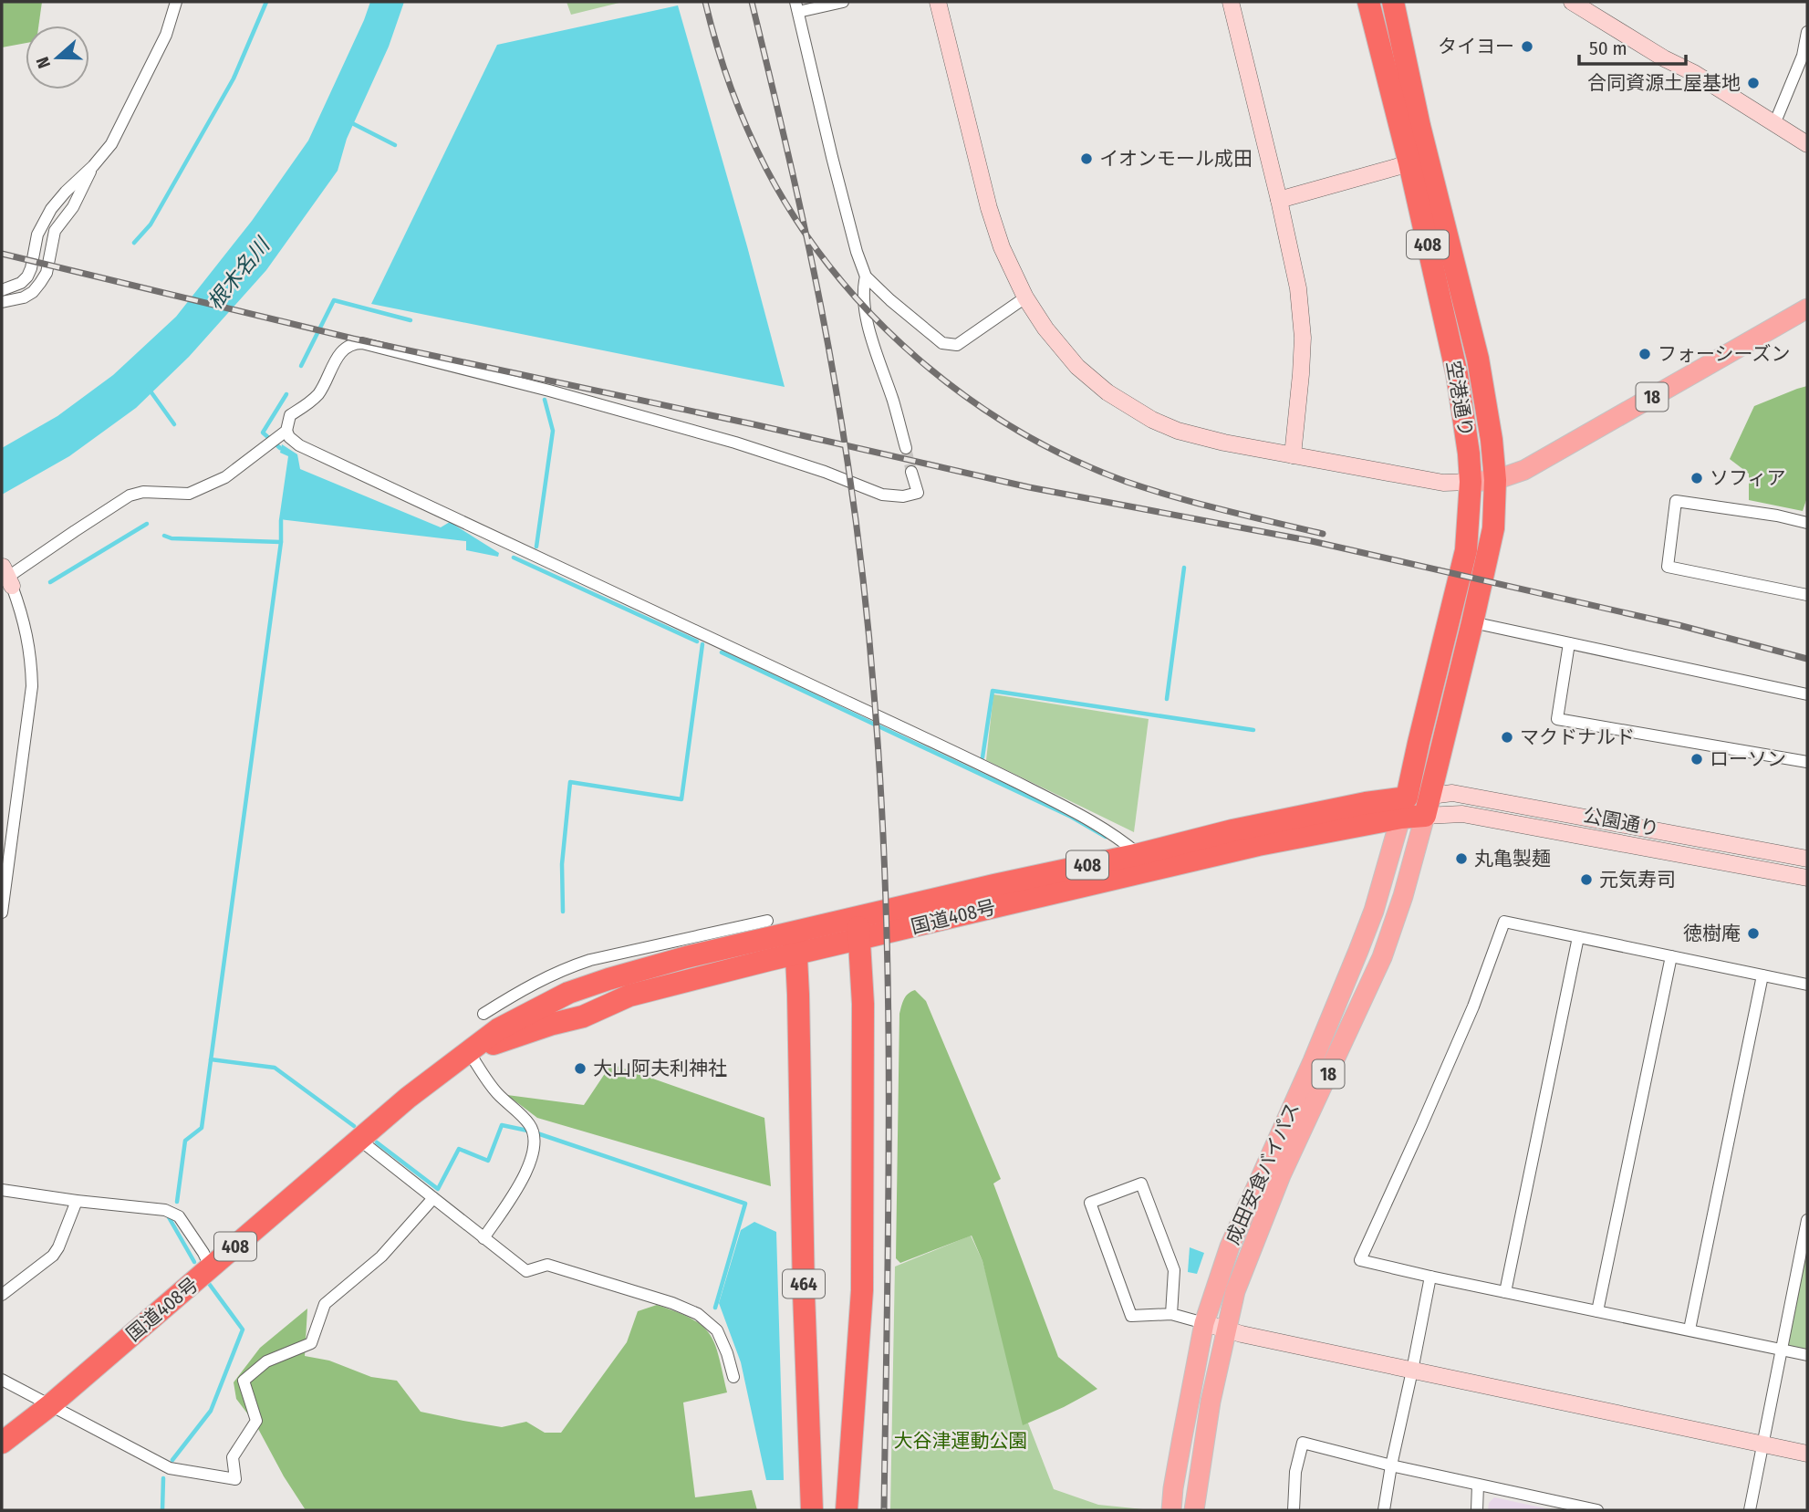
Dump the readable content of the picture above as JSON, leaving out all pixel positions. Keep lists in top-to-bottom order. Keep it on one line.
{"streets":{"highway":["408","空港通り","国道408号","464"],"main road":["18","成田安食バイパス"],"street":["公園通り"]},"crossings":[["18","空港通り"],["空港通り","公園通り"],["空港通り","国道408号"],["空港通り","成田安食バイパス"],["公園通り","国道408号"],["公園通り","成田安食バイパス"],["国道408号","成田安食バイパス"],["国道408号","464"]],"water":["根木名川"],"parks":["大谷津運動公園"],"places":["タイヨー","合同資源土屋基地","イオンモール成田","フォーシーズン","ソフィア","マクドナルド","ローソン","丸亀製麺","元気寿司","徳樹庵","大山阿夫利神社"],"scale_bar":"50 m","north":"left"}
